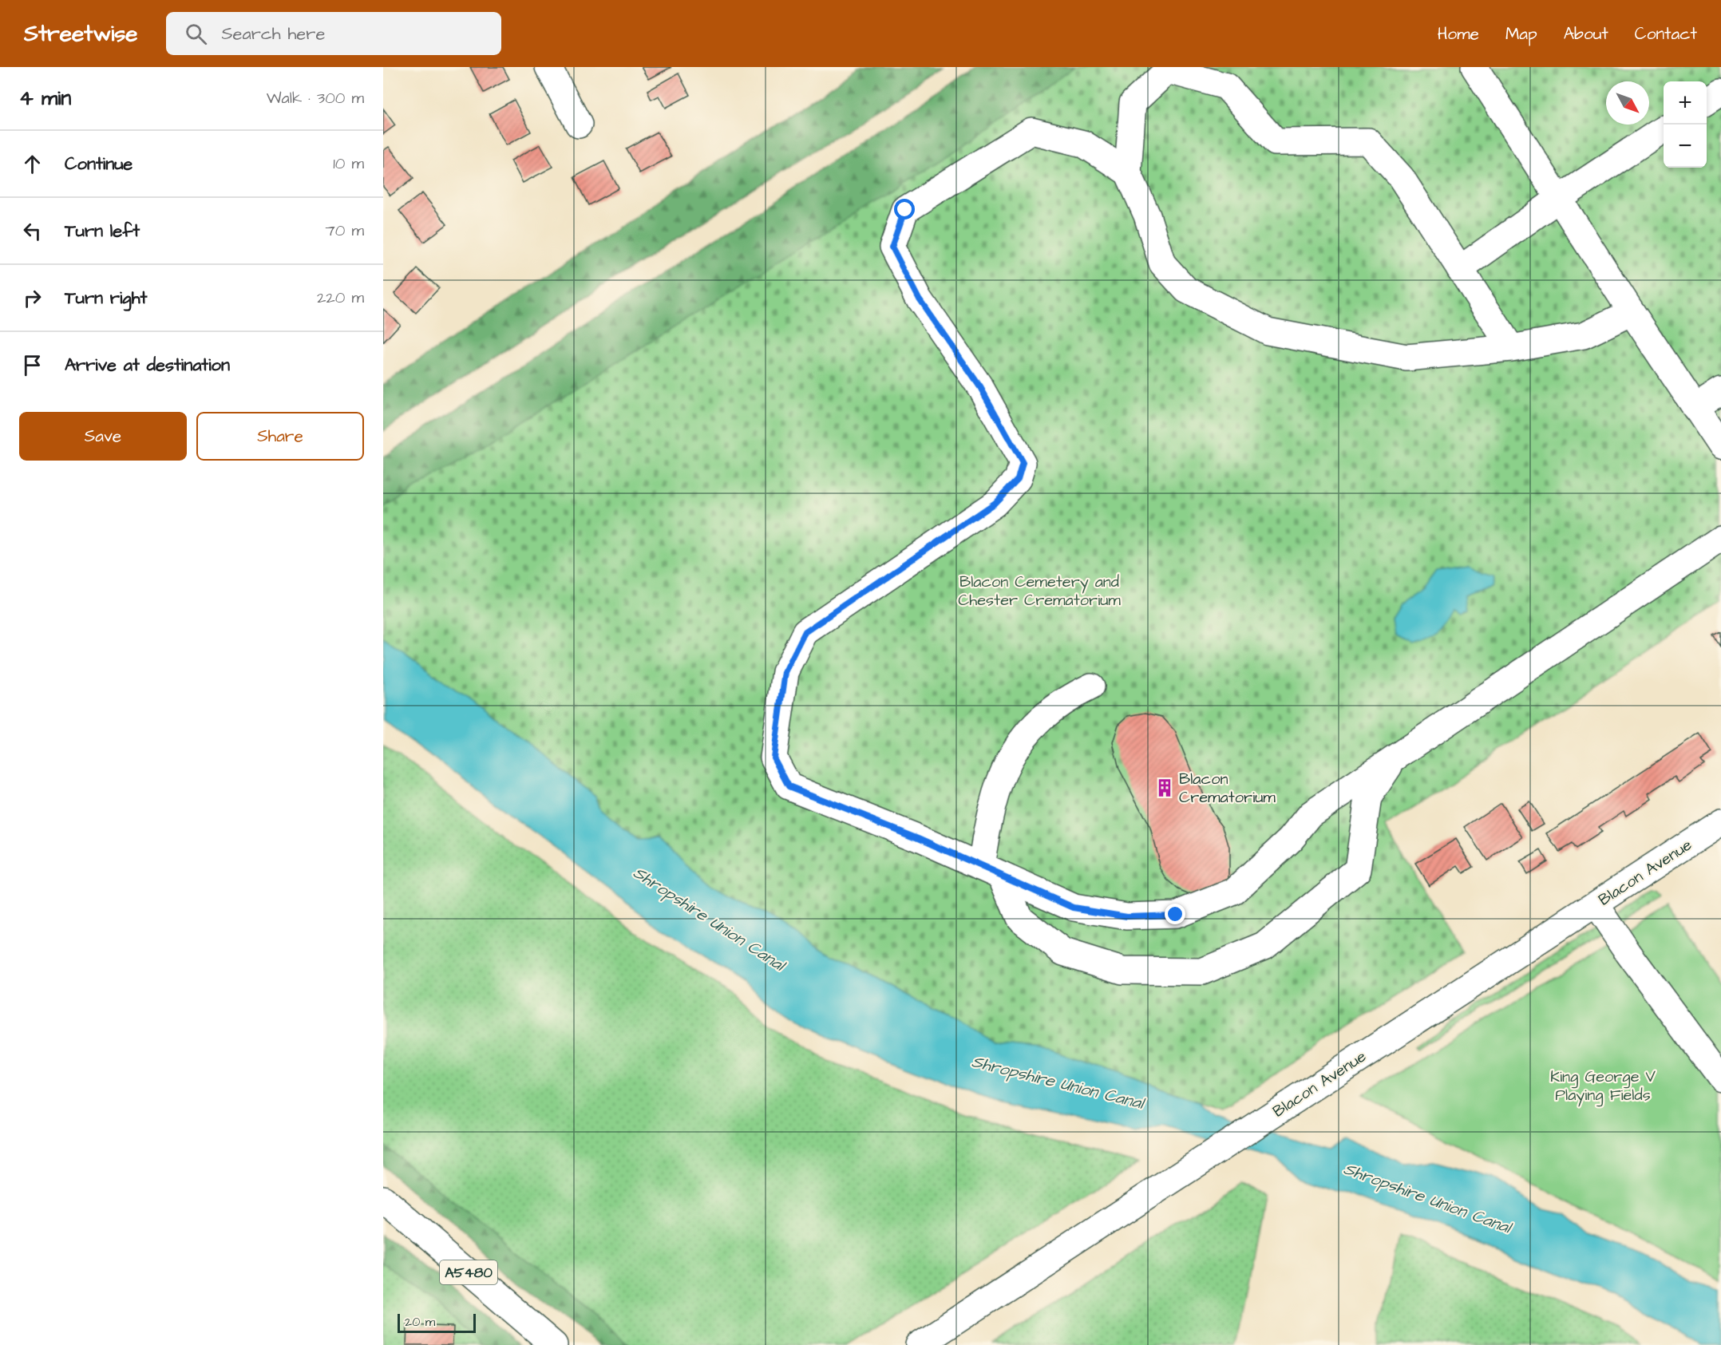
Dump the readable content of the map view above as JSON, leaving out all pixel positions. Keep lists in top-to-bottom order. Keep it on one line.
{"streets":{"street":["Blacon Avenue","A5480"]},"water":["Shropshire Union Canal"],"parks":["Blacon Cemetery and Chester Crematorium","King George V Playing Fields"],"places":{"building":["Blacon Crematorium"]},"scale_bar":"20 m","north":"bottom right","page":{"header":"Streetwise","search":"Search here","nav":["Home","Map","About","Contact"],"heading":["4 min","Walk · 300 m"],"map_buttons":["+","−"],"list":[["Continue","10 m"],["Turn left","70 m"],["Turn right","220 m"],"Arrive at destination"],"buttons":["Save","Share"],"scale":"20 m"}}
